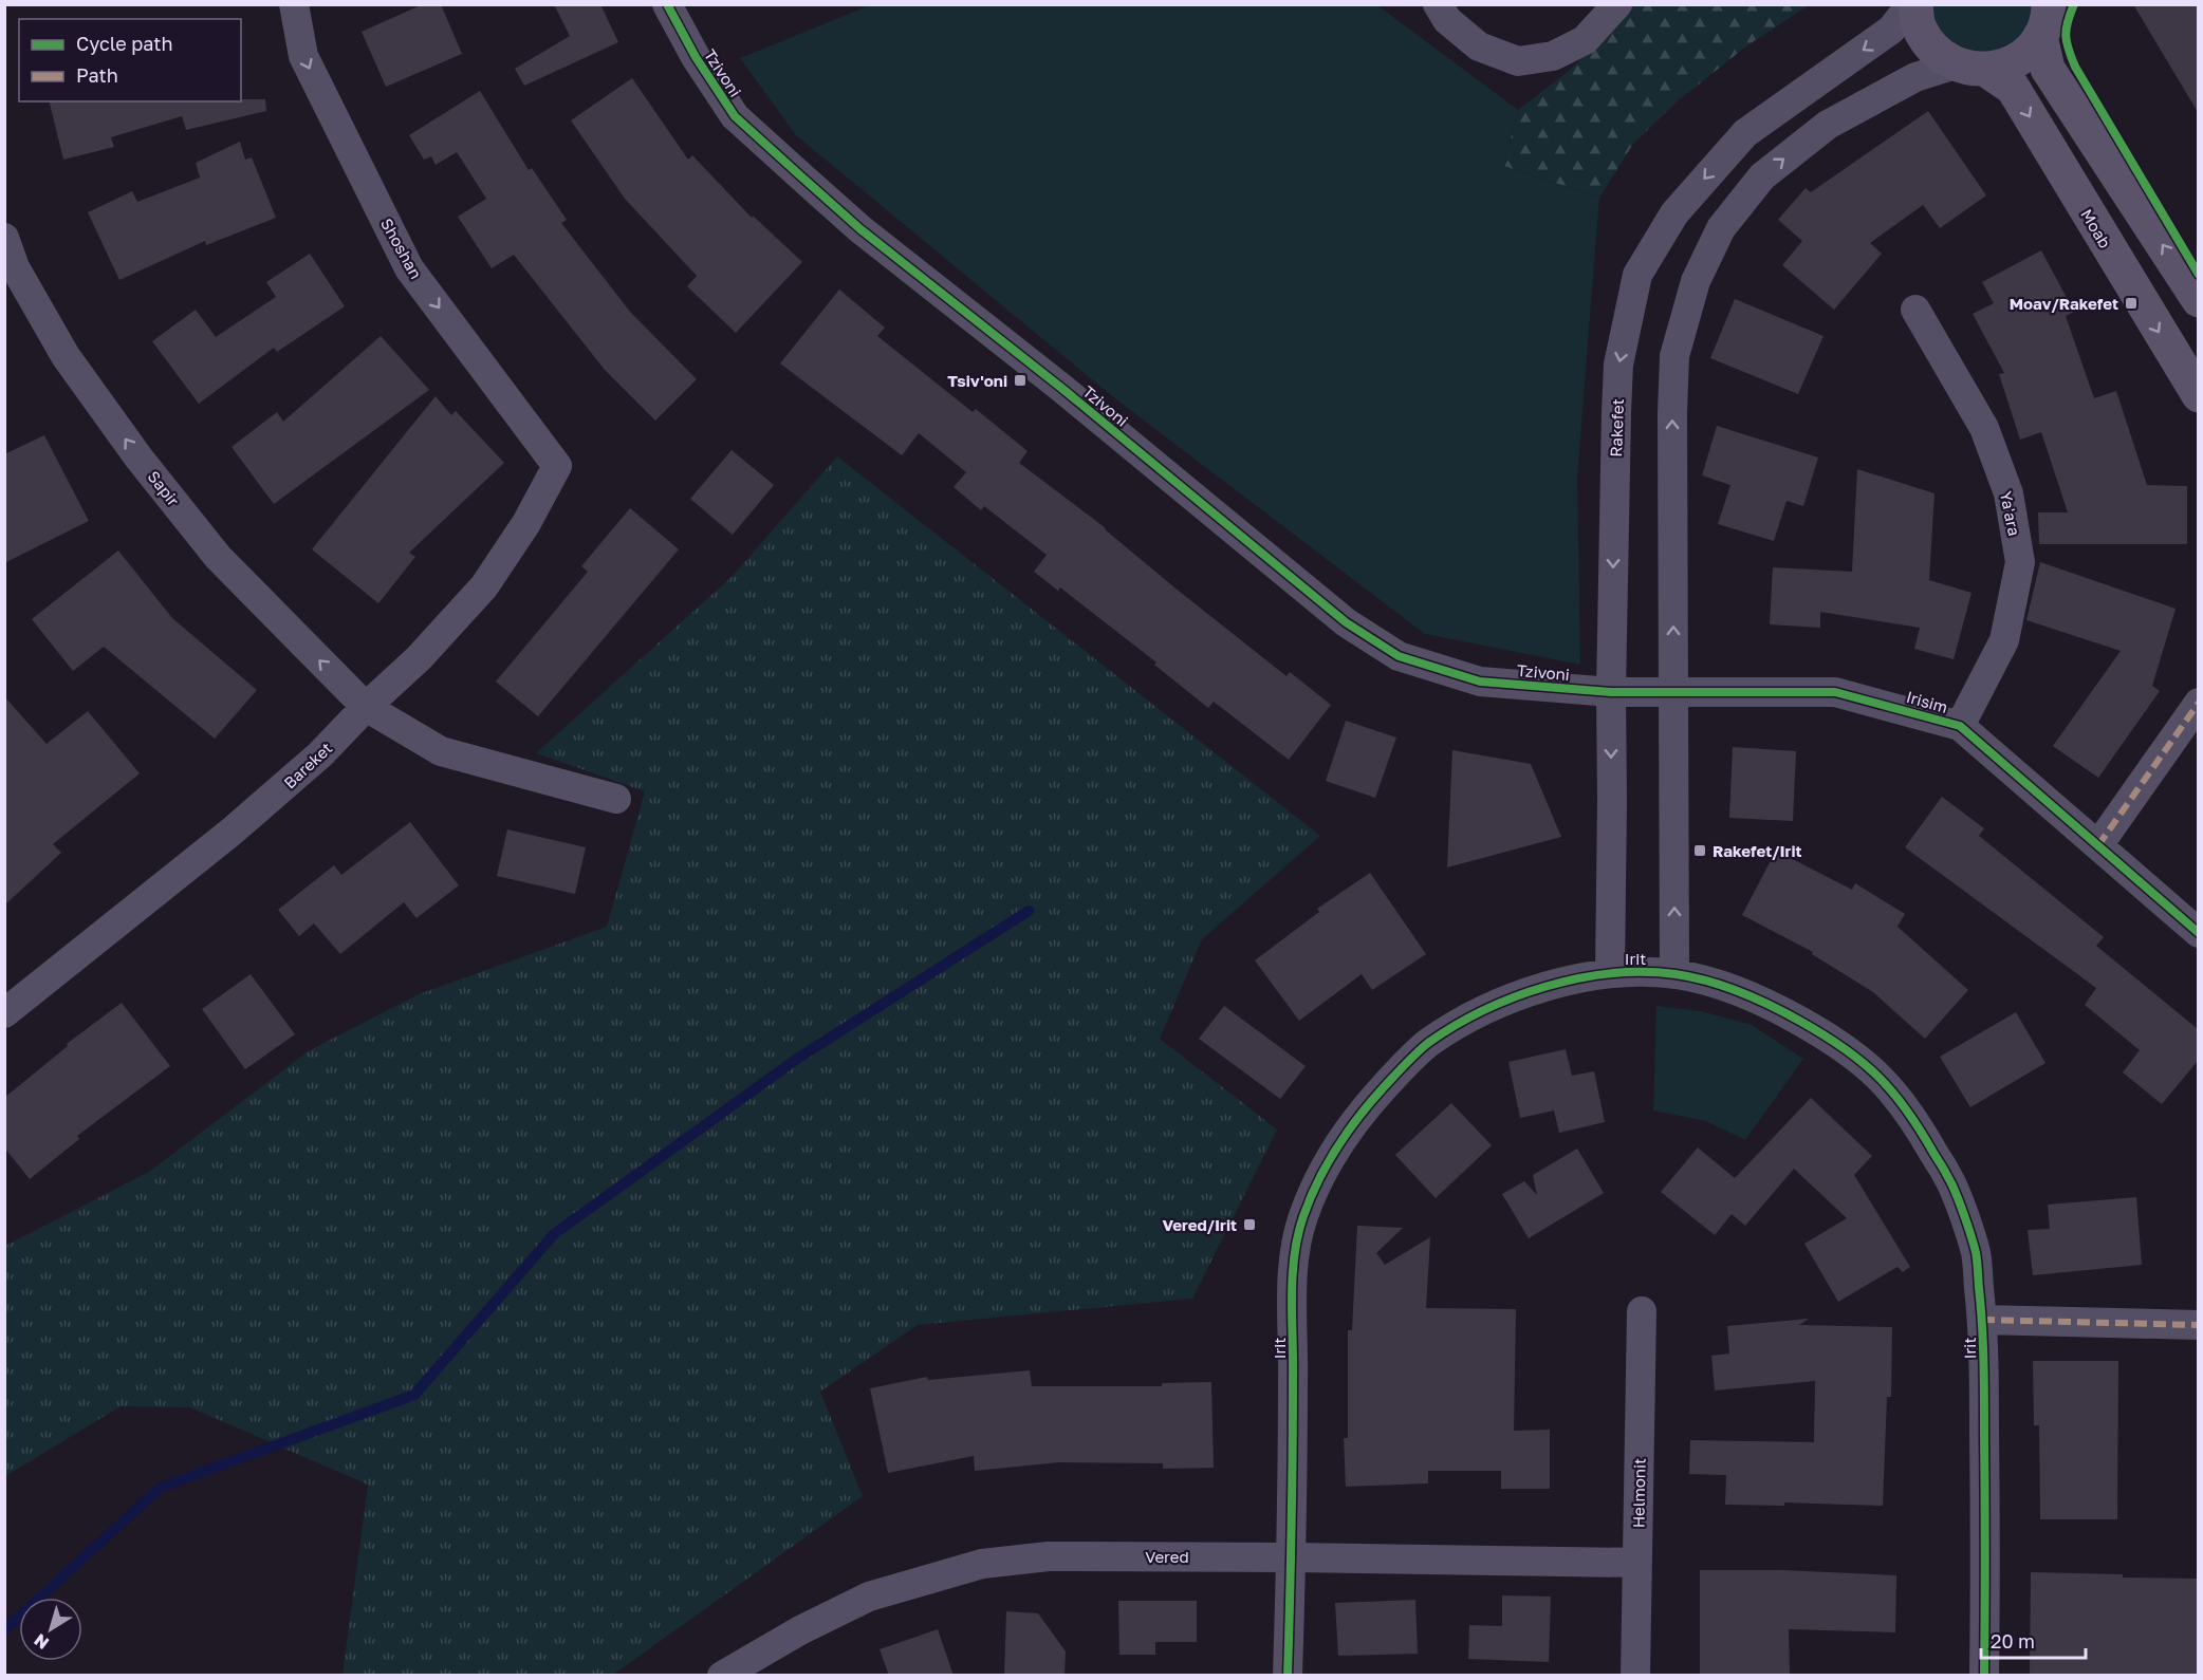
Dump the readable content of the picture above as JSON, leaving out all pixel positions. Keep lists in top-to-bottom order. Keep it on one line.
{"streets":{"main road":["Moab"],"street":["Tzivoni","Shoshan","Rakefet","Sapir","Ya'ara","Irisim","Bareket","Irit","Helmonit","Vered"]},"crossings":[["Tzivoni","Rakefet"],["Tzivoni","Irisim"],["Moab","Rakefet"],["Shoshan","Bareket"],["Rakefet","Irisim"],["Rakefet","Irit"],["Sapir","Bareket"],["Ya'ara","Irisim"],["Irit","Vered"],["Helmonit","Vered"]],"one_way":["Shoshan","Rakefet","Sapir"],"places":{"transit":["Moav/Rakefet","Tsiv'oni","Rakefet/Irit","Vered/Irit"]},"legend":["Cycle path","Path"],"scale_bar":"20 m","north":"bottom left"}
